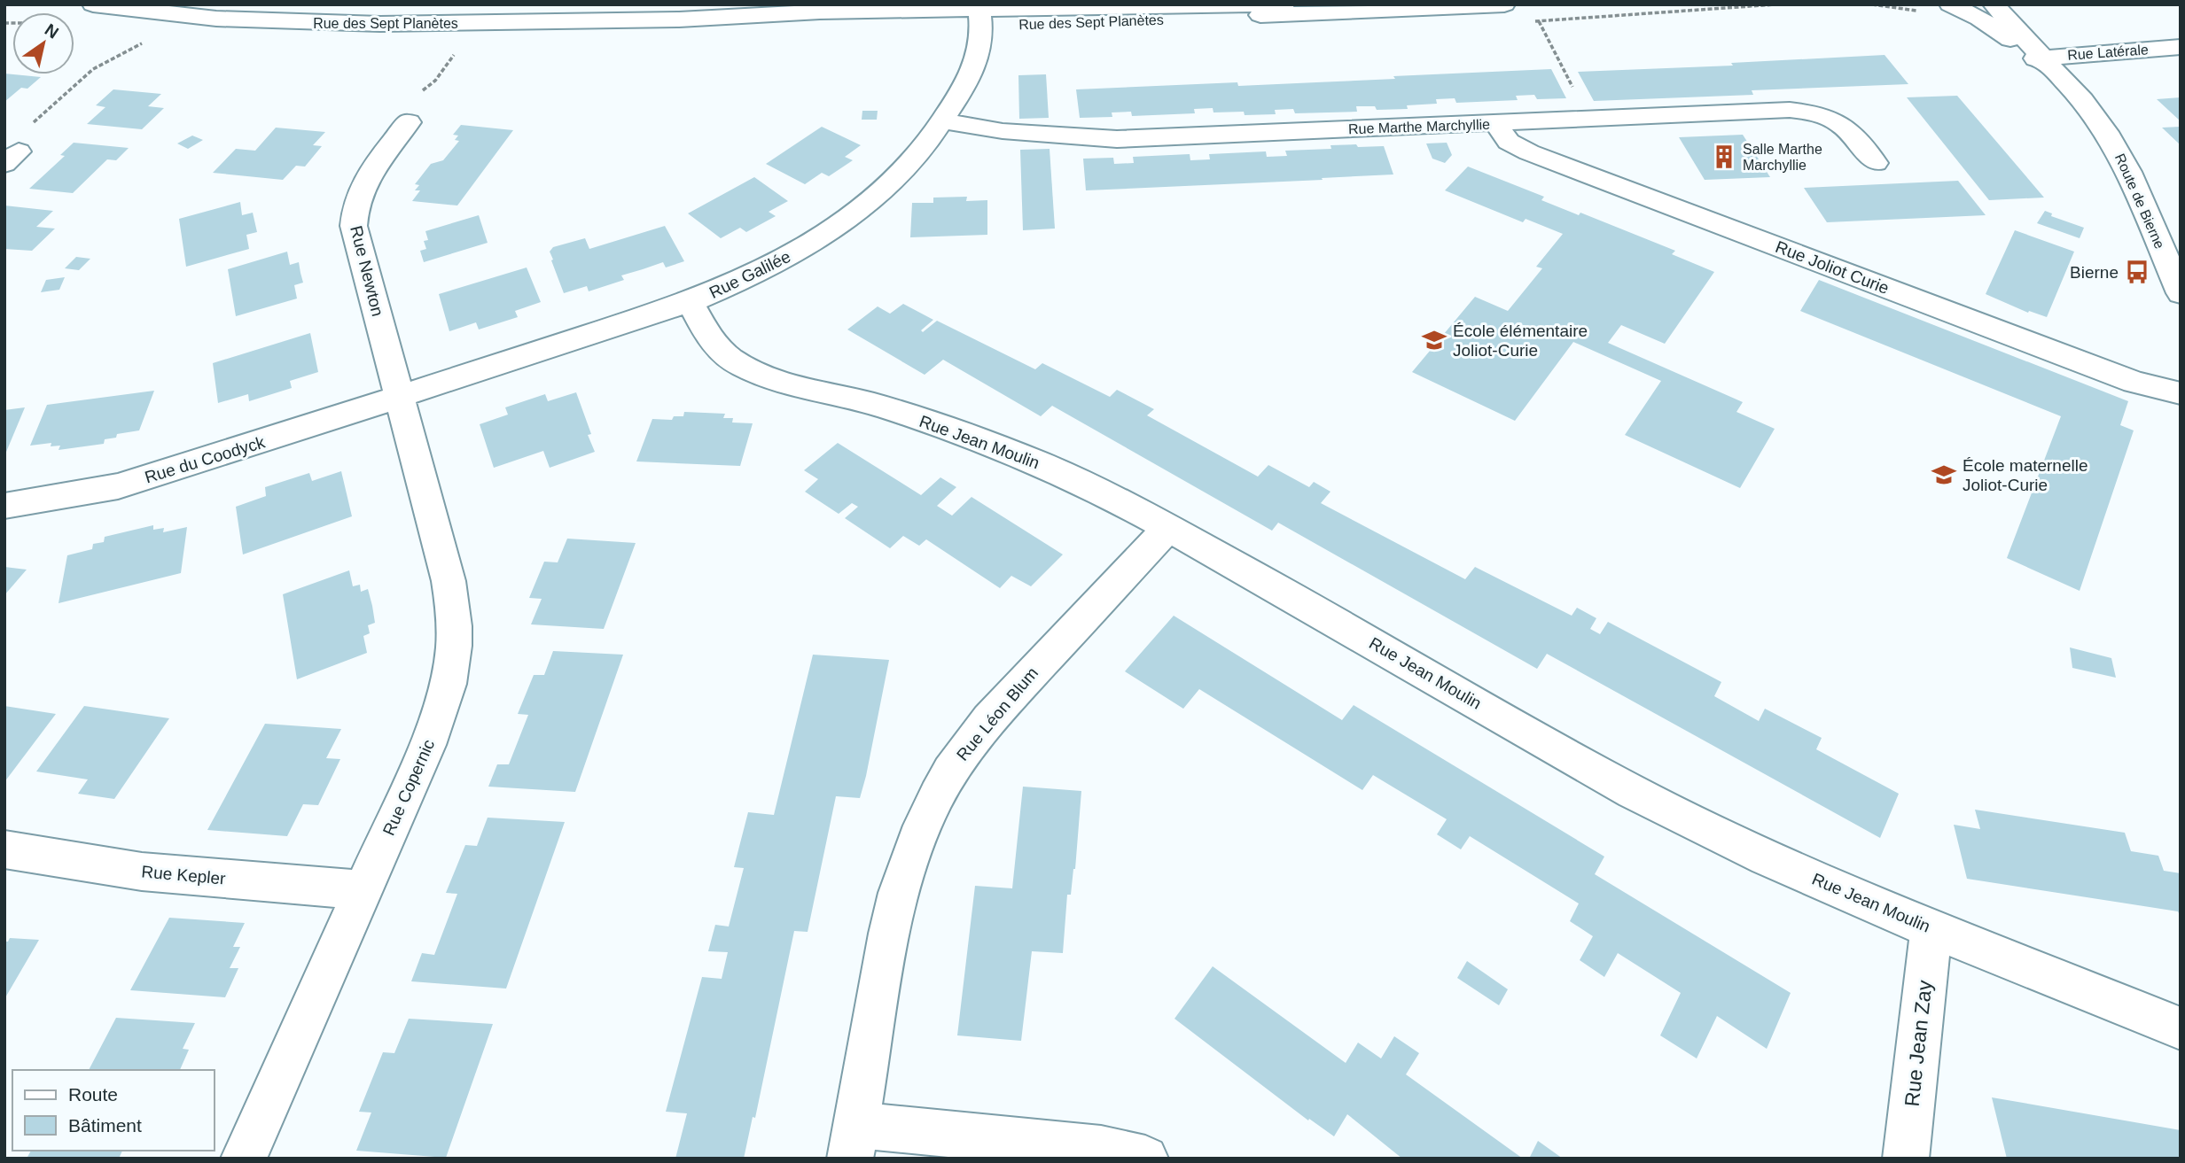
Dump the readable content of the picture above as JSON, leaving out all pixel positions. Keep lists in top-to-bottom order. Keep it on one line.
{"streets":{"street":["Rue des Sept Planètes","Rue Latérale","Rue Marthe Marchyllie","Route de Bierne","Rue Joliot Curie","Rue Newton","Rue Galilée","Rue Jean Moulin","Rue du Coodyck","Rue Léon Blum","Rue Copernic","Rue Kepler","Rue Jean Zay"]},"crossings":[["Rue des Sept Planètes","Rue Galilée"],["Rue Latérale","Route de Bierne"],["Rue Marthe Marchyllie","Rue Joliot Curie"],["Rue Marthe Marchyllie","Rue Galilée"],["Rue Newton","Rue Galilée"],["Rue Newton","Rue du Coodyck"],["Rue Newton","Rue Copernic"],["Rue Galilée","Rue Jean Moulin"],["Rue Galilée","Rue du Coodyck"],["Rue Galilée","Rue Copernic"],["Rue Jean Moulin","Rue Léon Blum"],["Rue Jean Moulin","Rue Jean Zay"],["Rue du Coodyck","Rue Copernic"],["Rue Copernic","Rue Kepler"]],"places":{"building":["Salle Marthe Marchyllie"],"bus stop":["Bierne"],"school or university":["École élémentaire Joliot-Curie","École maternelle Joliot-Curie"]},"legend":["Route","Bâtiment"],"north":"top right"}
